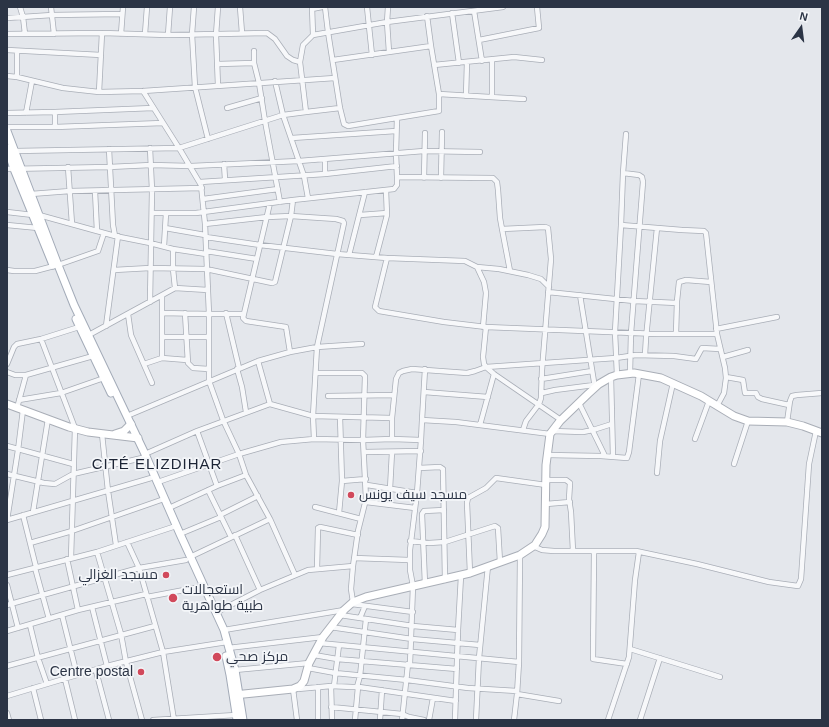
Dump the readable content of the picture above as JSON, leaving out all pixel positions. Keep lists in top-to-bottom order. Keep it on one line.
{"districts":["CITÉ ELIZDIHAR"],"places":["مسجد سيف يونس","مسجد الغزالي","استعجالات طبية طواهرية","مركز صحي","Centre postal"],"north":"top"}
